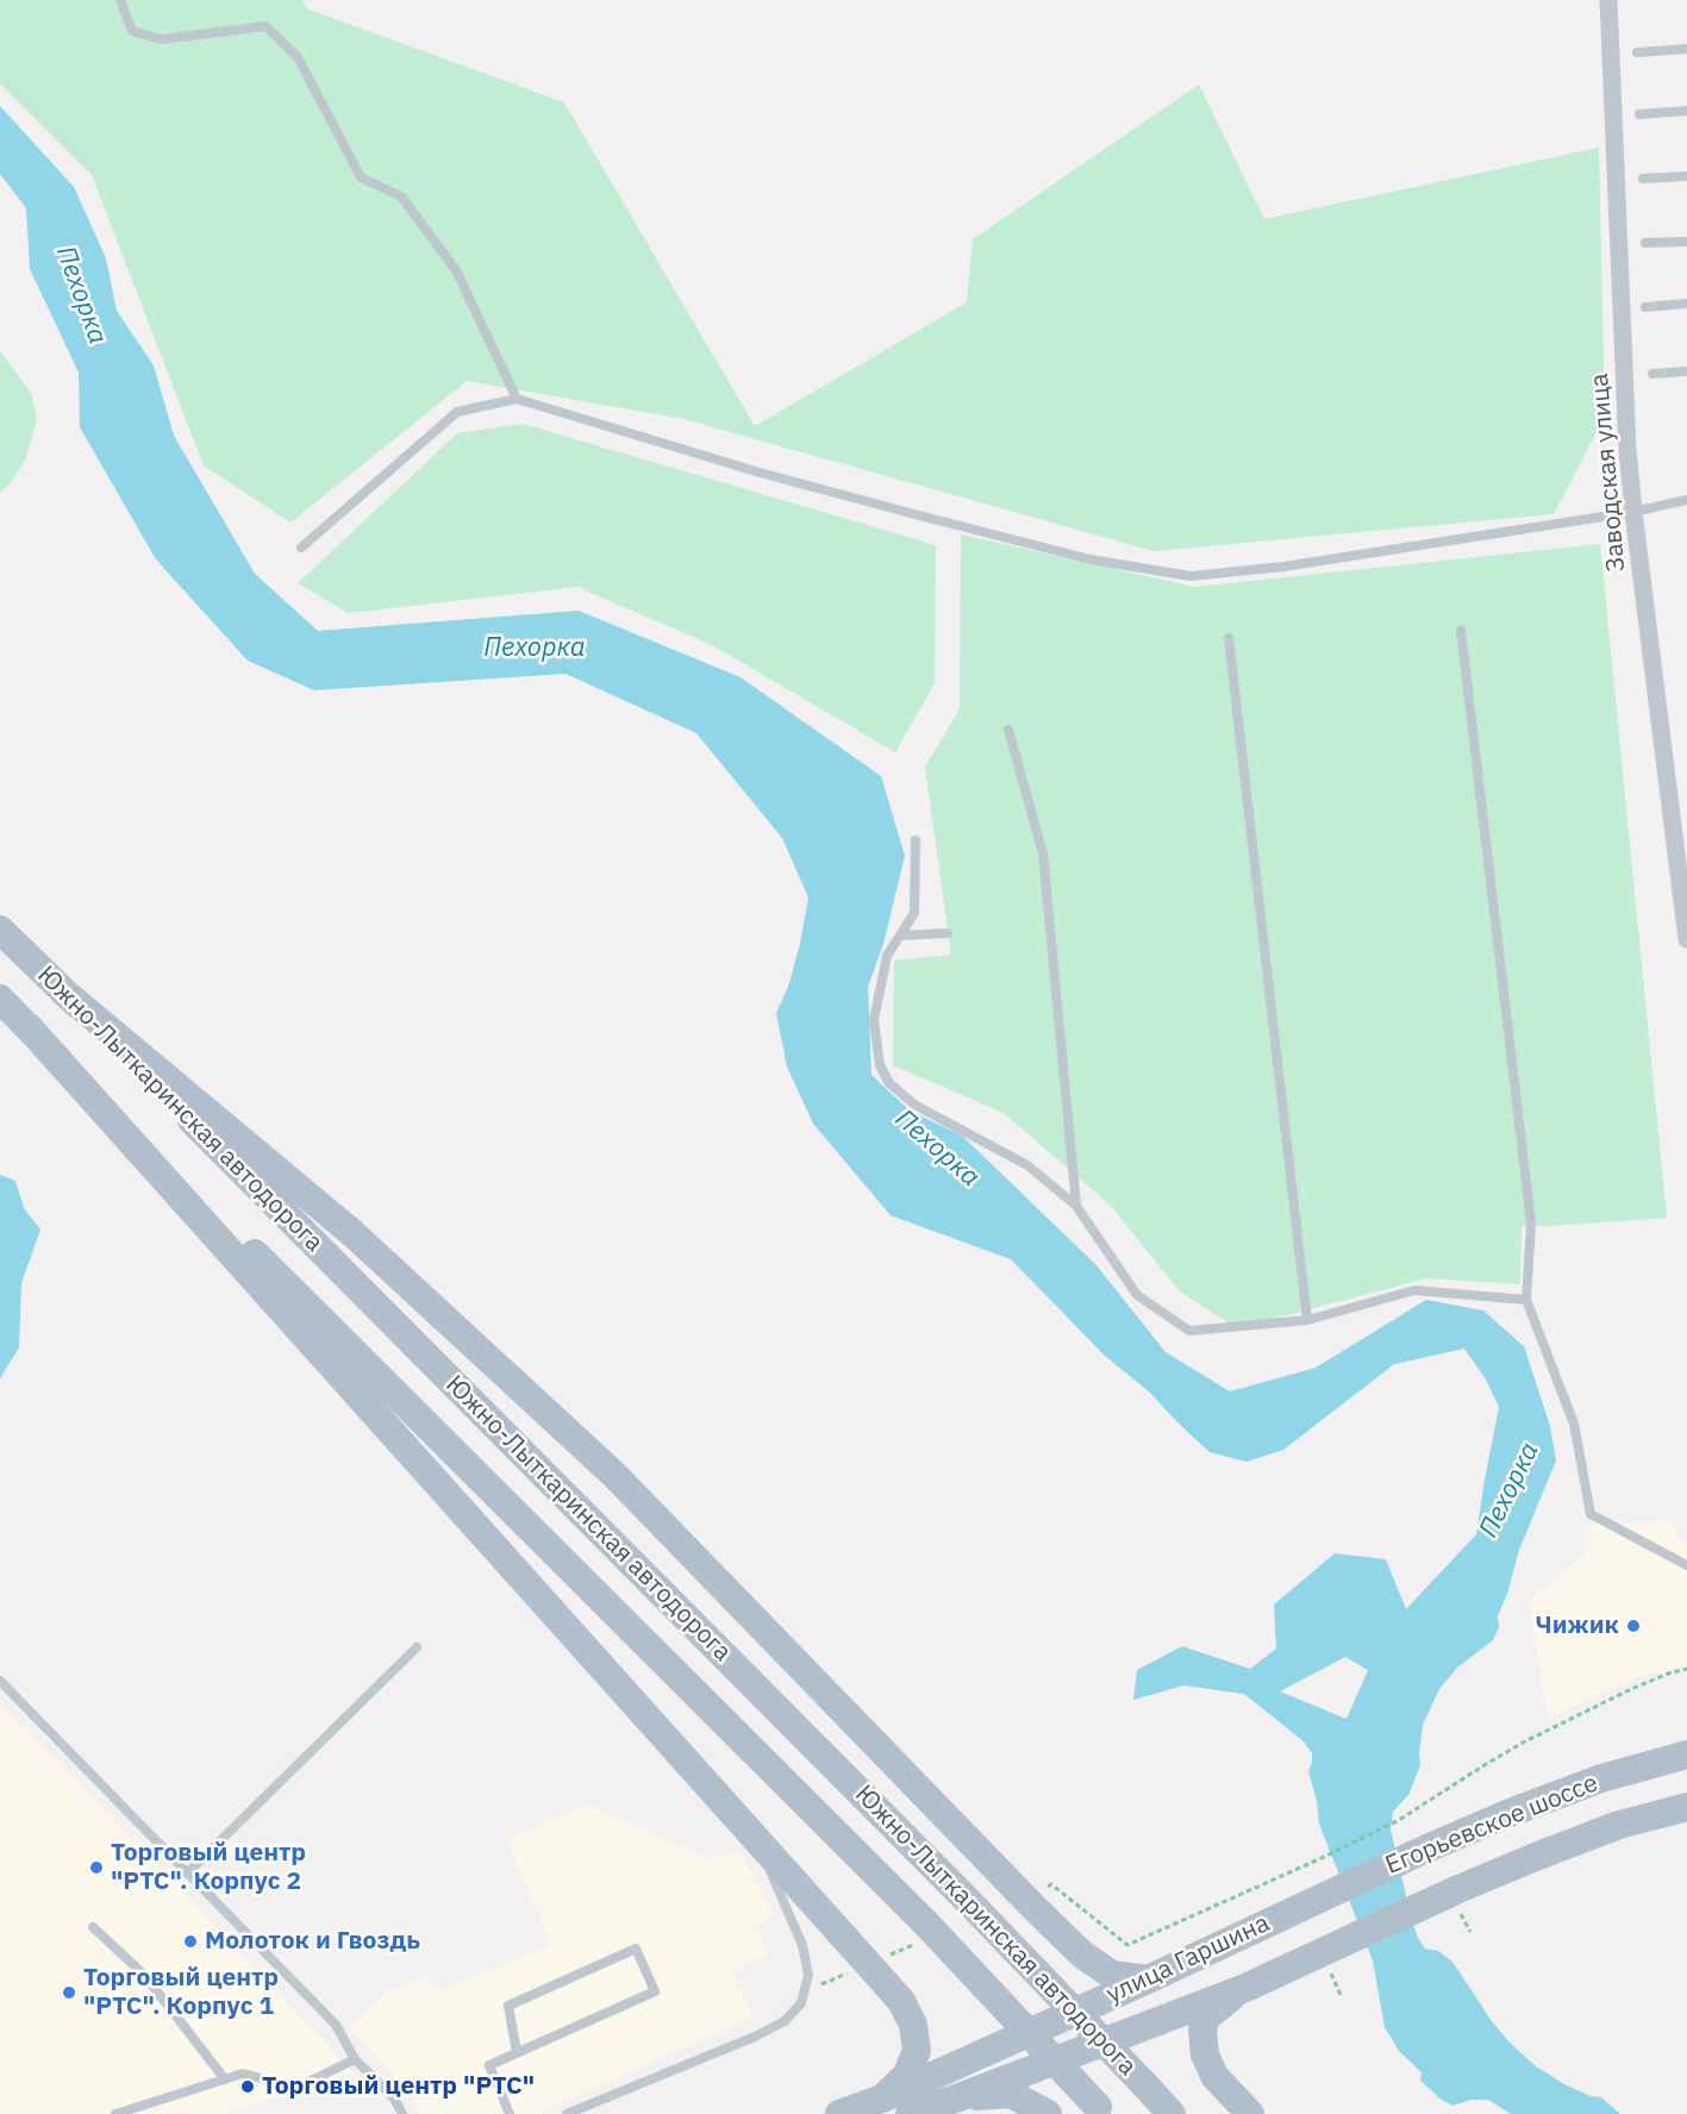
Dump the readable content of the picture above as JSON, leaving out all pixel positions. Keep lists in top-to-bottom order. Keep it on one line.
{"streets":{"main road":["Южно-Лыткаринская автодорога","Егорьевское шоссе","улица Гаршина"],"street":["Заводская улица"]},"crossings":[["Егорьевское шоссе","улица Гаршина"]],"water":["Пехорка"],"places":["Чижик","Торговый центр \"РТС\". Корпус 2","Молоток и Гвоздь","Торговый центр \"РТС\". Корпус 1","Торговый центр \"РТС\""]}
